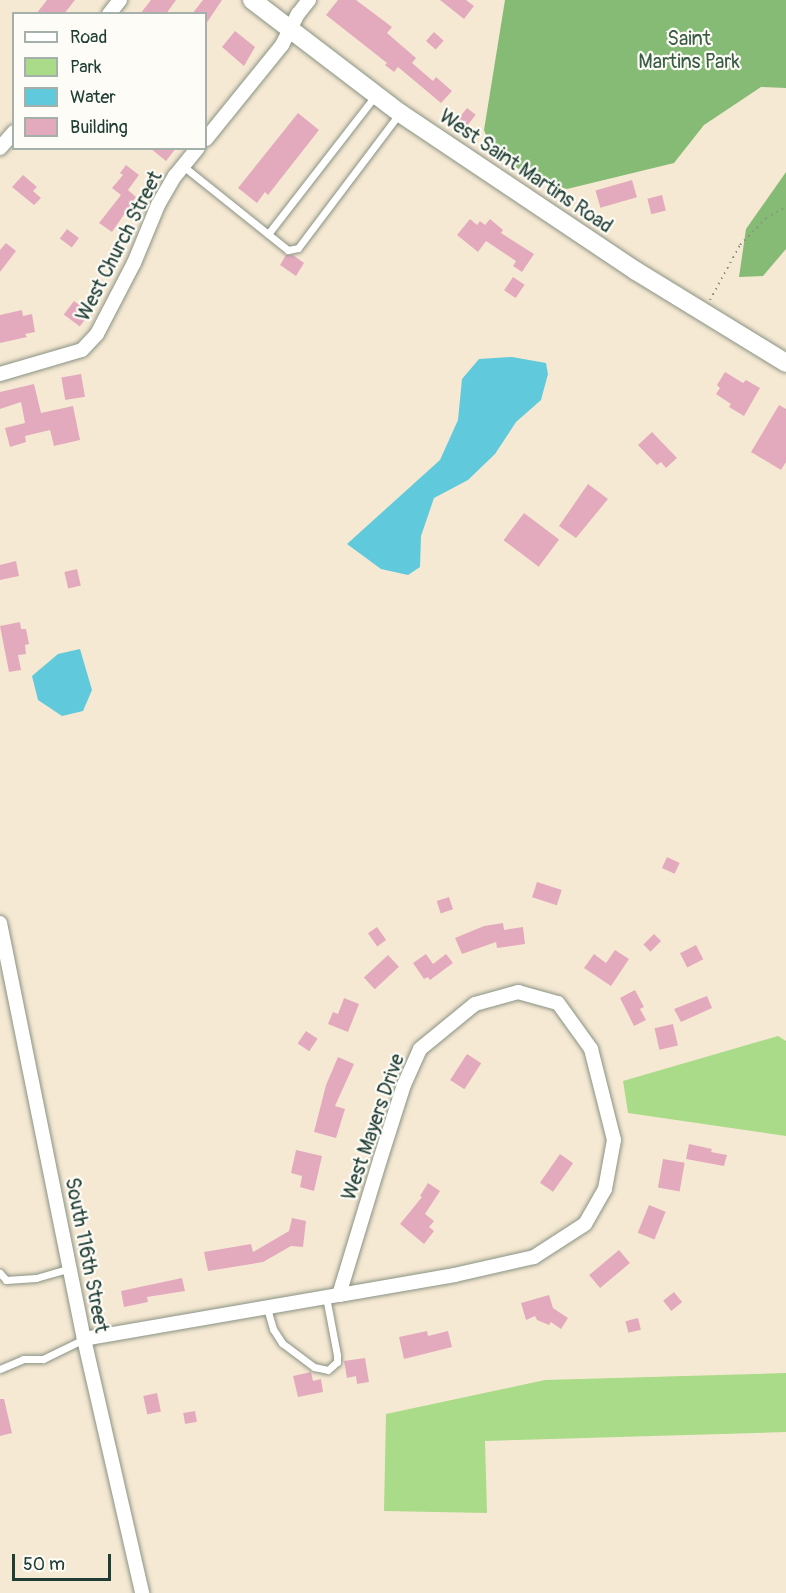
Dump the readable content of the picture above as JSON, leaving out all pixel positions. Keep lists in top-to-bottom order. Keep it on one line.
{"streets":{"street":["West Saint Martins Road","West Church Street","West Mayers Drive","South 116th Street"]},"crossings":[["West Mayers Drive","South 116th Street"]],"parks":["Saint Martins Park"],"legend":["Road","Park","Water","Building"],"scale_bar":"50 m"}
